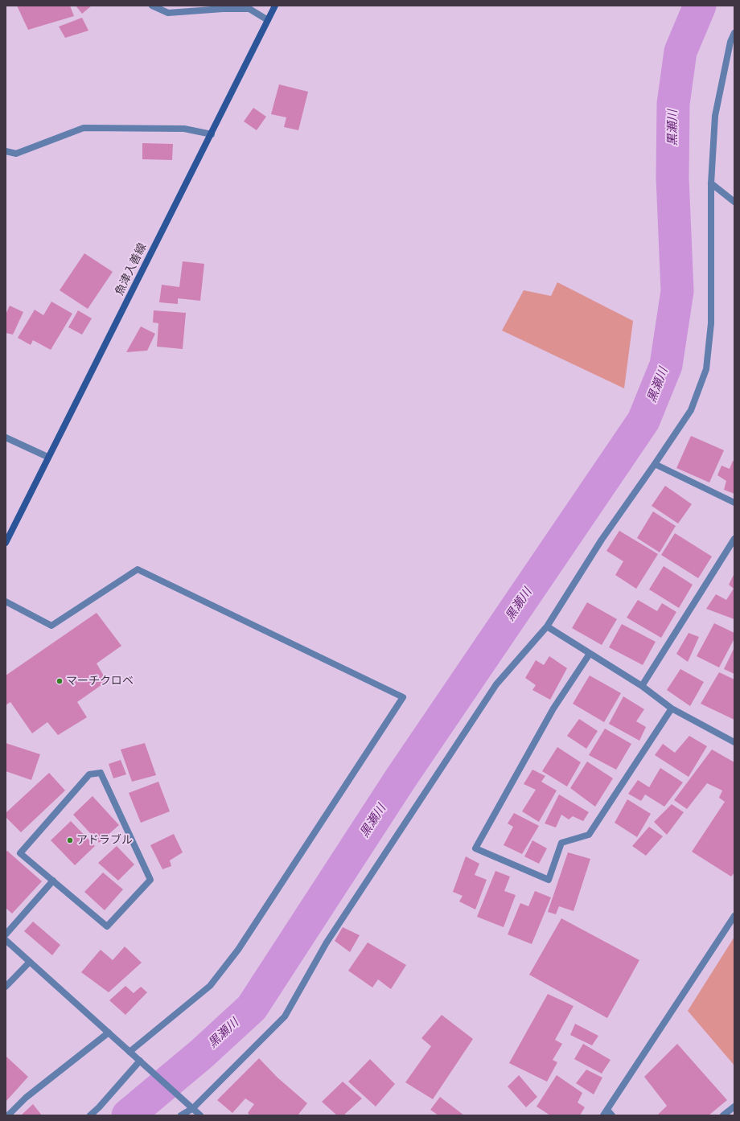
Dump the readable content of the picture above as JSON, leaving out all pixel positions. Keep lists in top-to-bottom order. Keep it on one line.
{"streets":{"main road":["魚津入善線"]},"water":["黒瀬川"],"places":["マーチクロベ","アドラブル"]}
